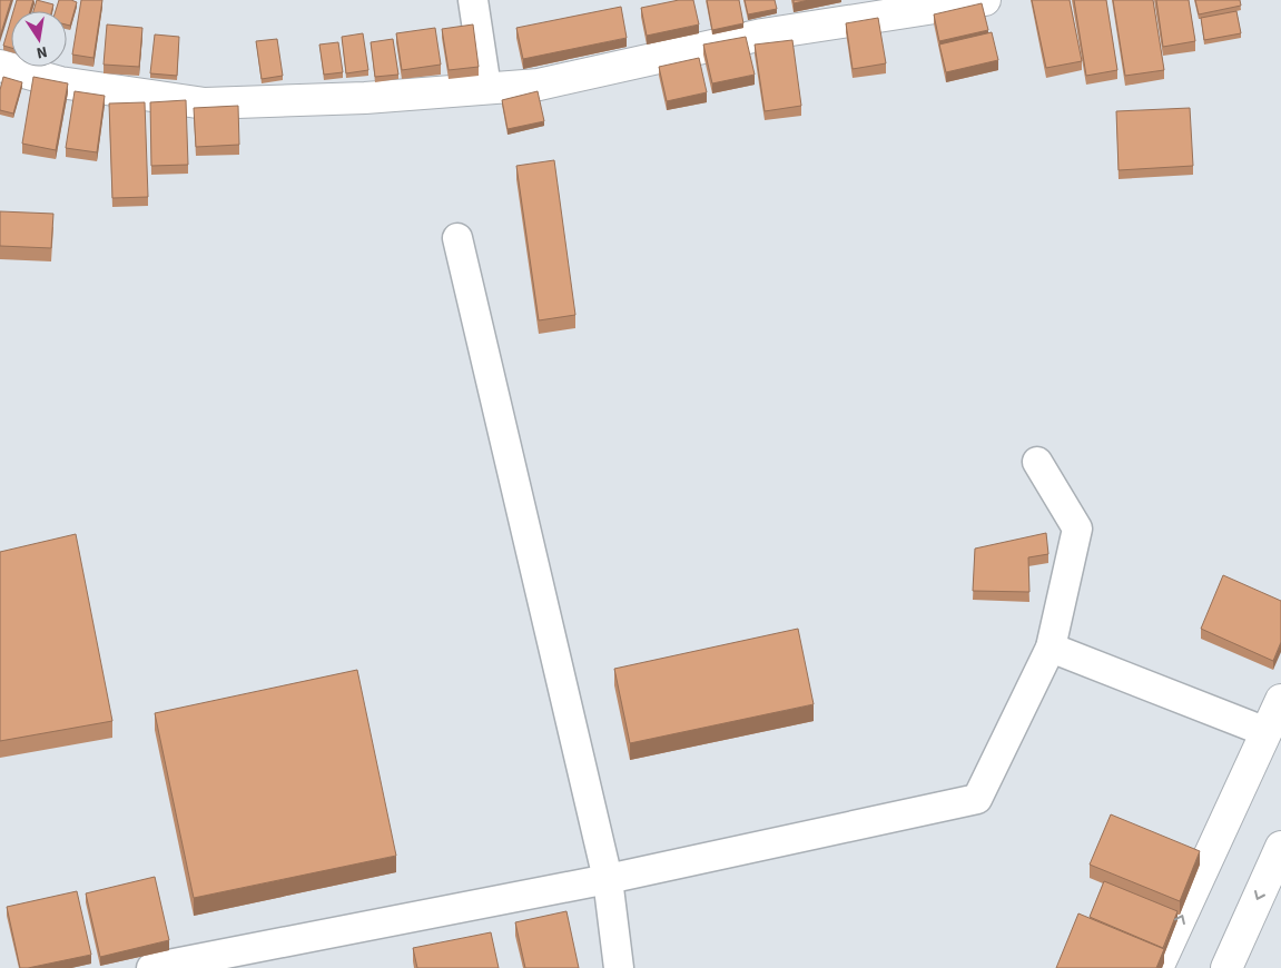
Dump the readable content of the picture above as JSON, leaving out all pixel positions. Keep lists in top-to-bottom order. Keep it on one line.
{"north":"bottom"}
